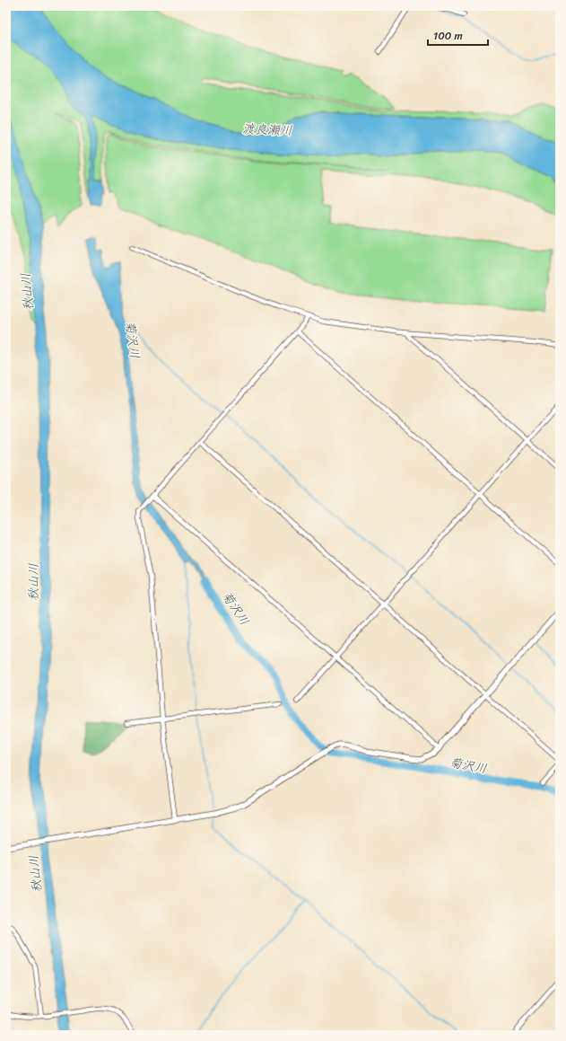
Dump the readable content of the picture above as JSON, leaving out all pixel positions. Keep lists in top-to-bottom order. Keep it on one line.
{"water":["渡良瀬川","秋山川","菊沢川"],"scale_bar":"100 m"}
